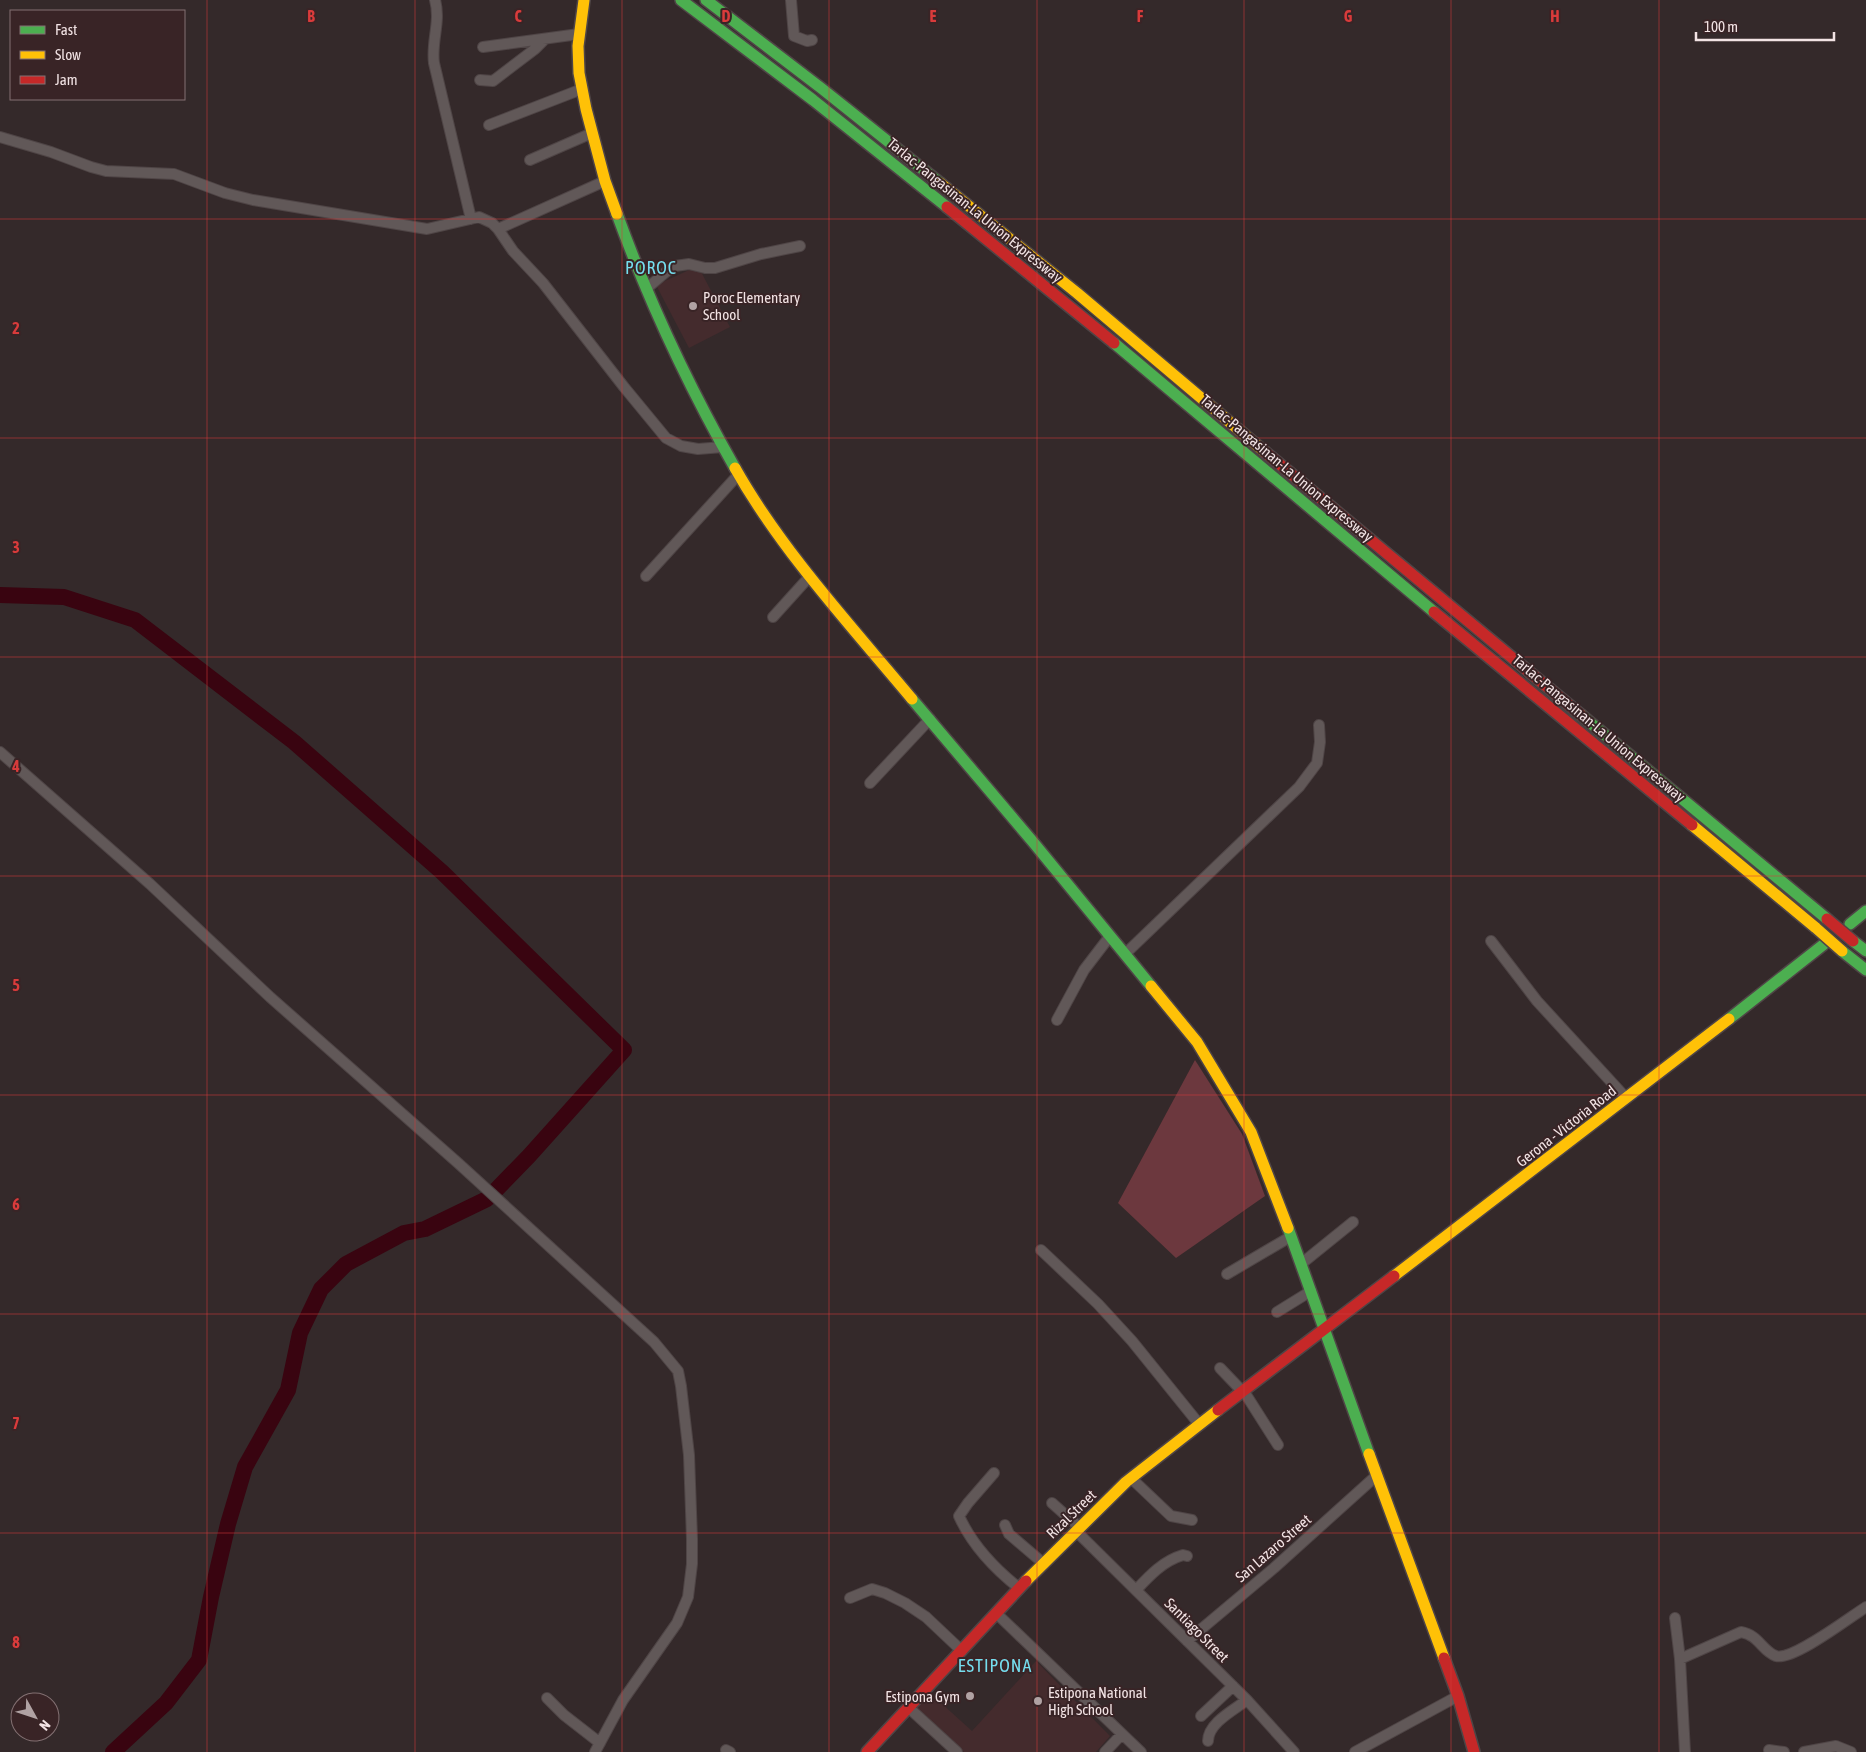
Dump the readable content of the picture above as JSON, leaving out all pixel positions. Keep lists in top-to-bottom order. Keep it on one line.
{"streets":{"main road":["Tarlac-Pangasinan-La Union Expressway","Gerona - Victoria Road","Rizal Street"],"street":["San Lazaro Street","Santiago Street"]},"crossings":[["Gerona - Victoria Road","Rizal Street"],["Rizal Street","Santiago Street"],["San Lazaro Street","Santiago Street"]],"districts":["POROC","ESTIPONA"],"places":["Poroc Elementary School","Estipona Gym","Estipona National High School"],"legend":["Fast","Slow","Jam"],"scale_bar":"100 m","north":"bottom right","grid":{"columns":["B","C","D","E","F","G","H"],"rows":["2","3","4","5","6","7","8"]}}
